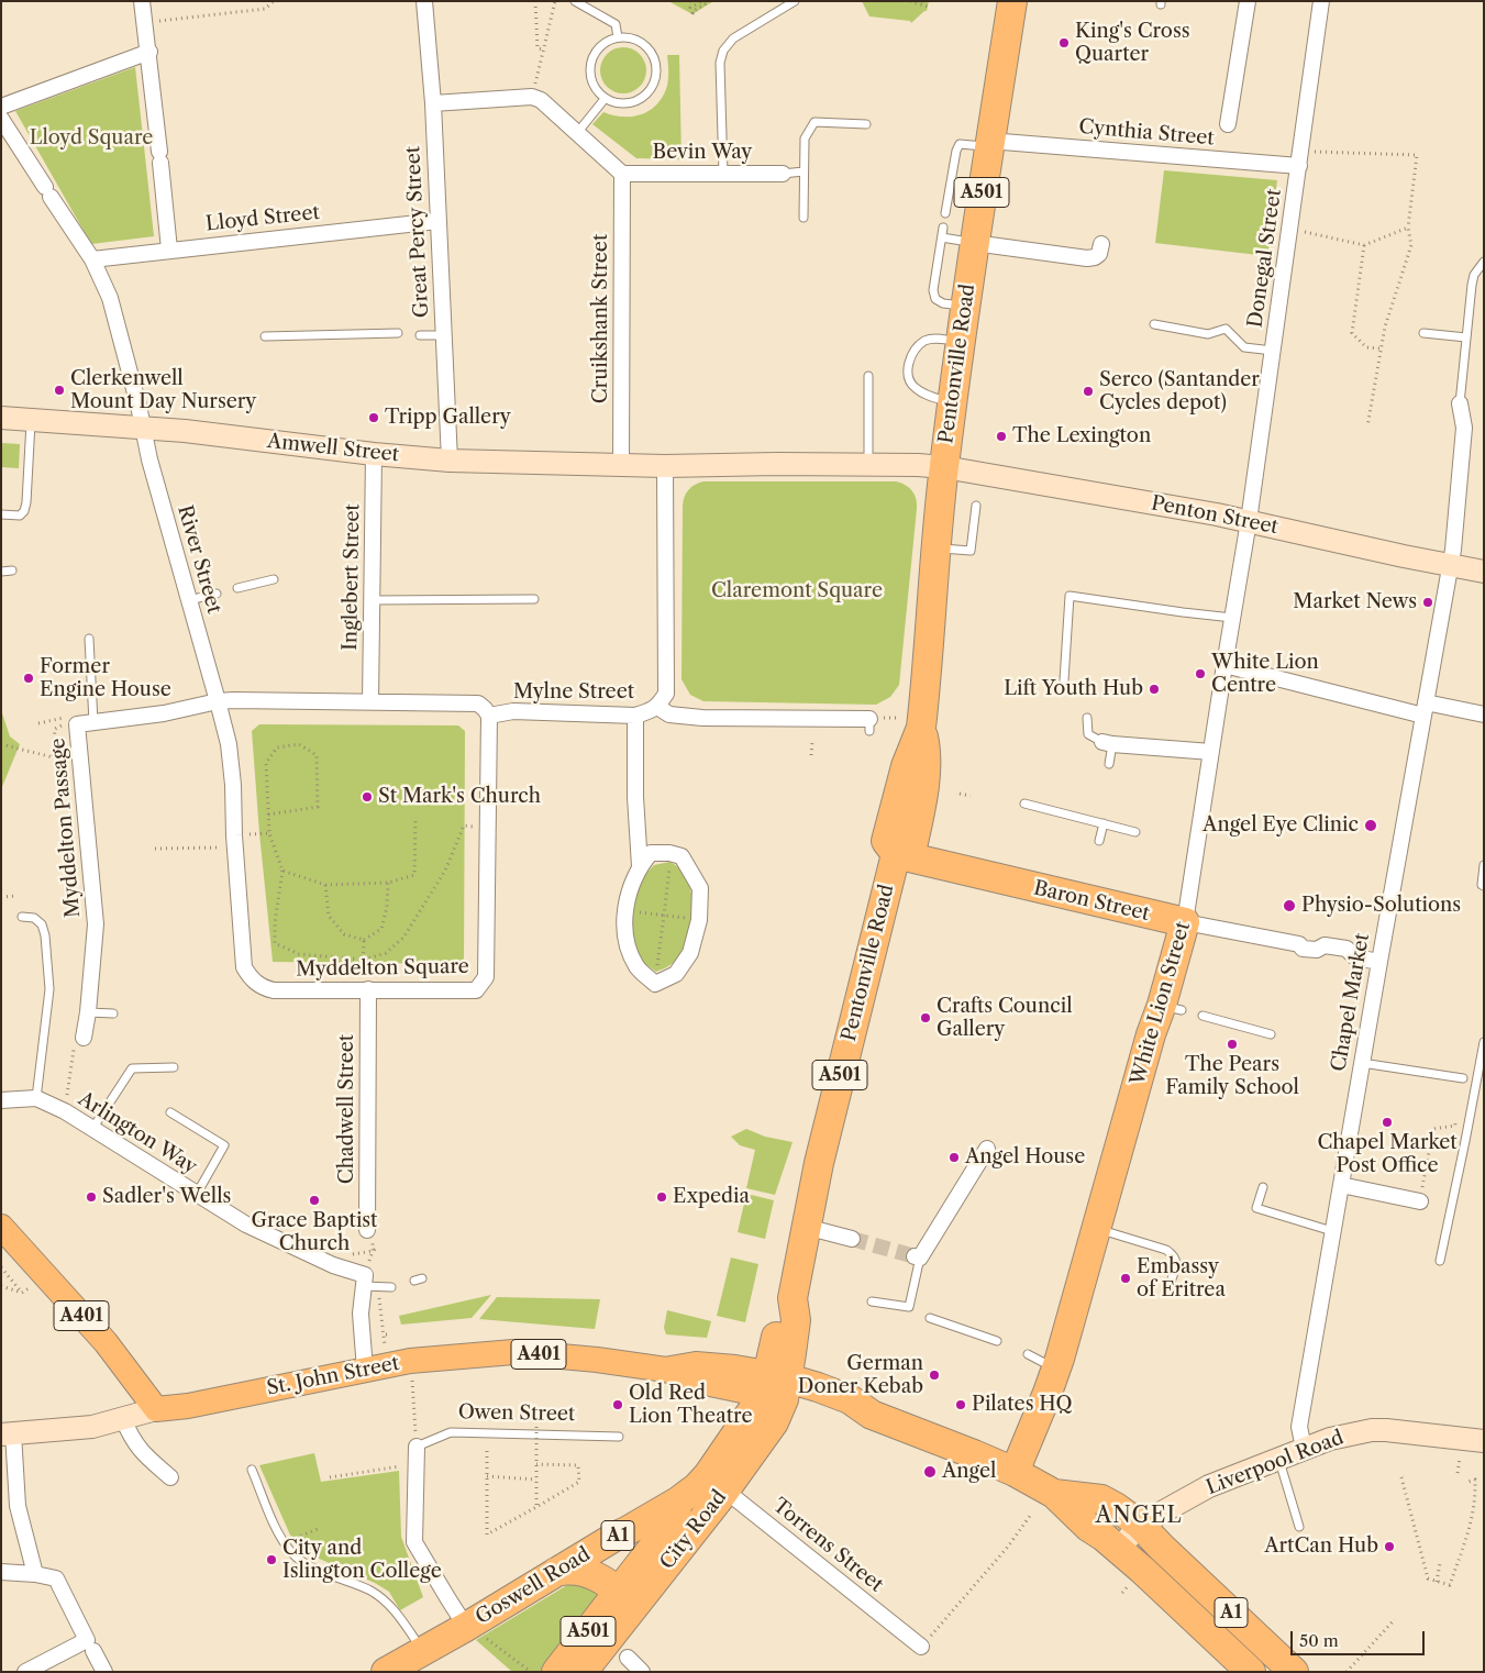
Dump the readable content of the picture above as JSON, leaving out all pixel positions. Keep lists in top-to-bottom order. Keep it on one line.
{"streets":{"highway":["A501","Pentonville Road","Baron Street","White Lion Street","City Road","A1","Goswell Road"],"main road":["A401","St. John Street"],"street":["Cynthia Street","Bevin Way","Lloyd Street","Great Percy Street","Donegal Street","Cruikshank Street","Amwell Street","Penton Street","River Street","Inglebert Street","Mylne Street","Myddelton Passage","Myddelton Square","Chapel Market","Chadwell Street","Arlington Way","Liverpool Road","Torrens Street"],"lane":["Owen Street"]},"crossings":[["Cynthia Street","Donegal Street"],["Cynthia Street","Pentonville Road"],["Bevin Way","Cruikshank Street"],["A501","City Road"],["A501","Goswell Road"],["Lloyd Street","Great Percy Street"],["Lloyd Street","River Street"],["Great Percy Street","Amwell Street"],["Donegal Street","Penton Street"],["Donegal Street","White Lion Street"],["Cruikshank Street","Amwell Street"],["Pentonville Road","Penton Street"],["Pentonville Road","Baron Street"],["Pentonville Road","St. John Street"],["Pentonville Road","City Road"],["Pentonville Road","A1"],["Amwell Street","River Street"],["Amwell Street","Inglebert Street"],["Penton Street","Chapel Market"],["Penton Street","White Lion Street"],["River Street","Myddelton Passage"],["River Street","Myddelton Square"],["Mylne Street","Myddelton Square"],["Myddelton Passage","Myddelton Square"],["Baron Street","Chapel Market"],["Baron Street","White Lion Street"],["Myddelton Square","Chadwell Street"],["Chapel Market","Liverpool Road"],["White Lion Street","A1"],["A401","St. John Street"],["St. John Street","City Road"],["St. John Street","A1"],["Liverpool Road","A1"],["City Road","A1"],["City Road","Torrens Street"],["City Road","Goswell Road"]],"districts":["ANGEL"],"parks":["Lloyd Square","Claremont Square"],"places":["King's Cross Quarter","Clerkenwell Mount Day Nursery","Serco (Santander Cycles depot)","Tripp Gallery","The Lexington","Market News","White Lion Centre","Former Engine House","Lift Youth Hub","St Mark's Church","Angel Eye Clinic","Physio-Solutions","Crafts Council Gallery","The Pears Family School","Chapel Market Post Office","Angel House","Sadler's Wells","Expedia","Grace Baptist Church","Embassy of Eritrea","German Doner Kebab","Old Red Lion Theatre","Pilates HQ","Angel","ArtCan Hub","City and Islington College"],"scale_bar":"50 m"}
